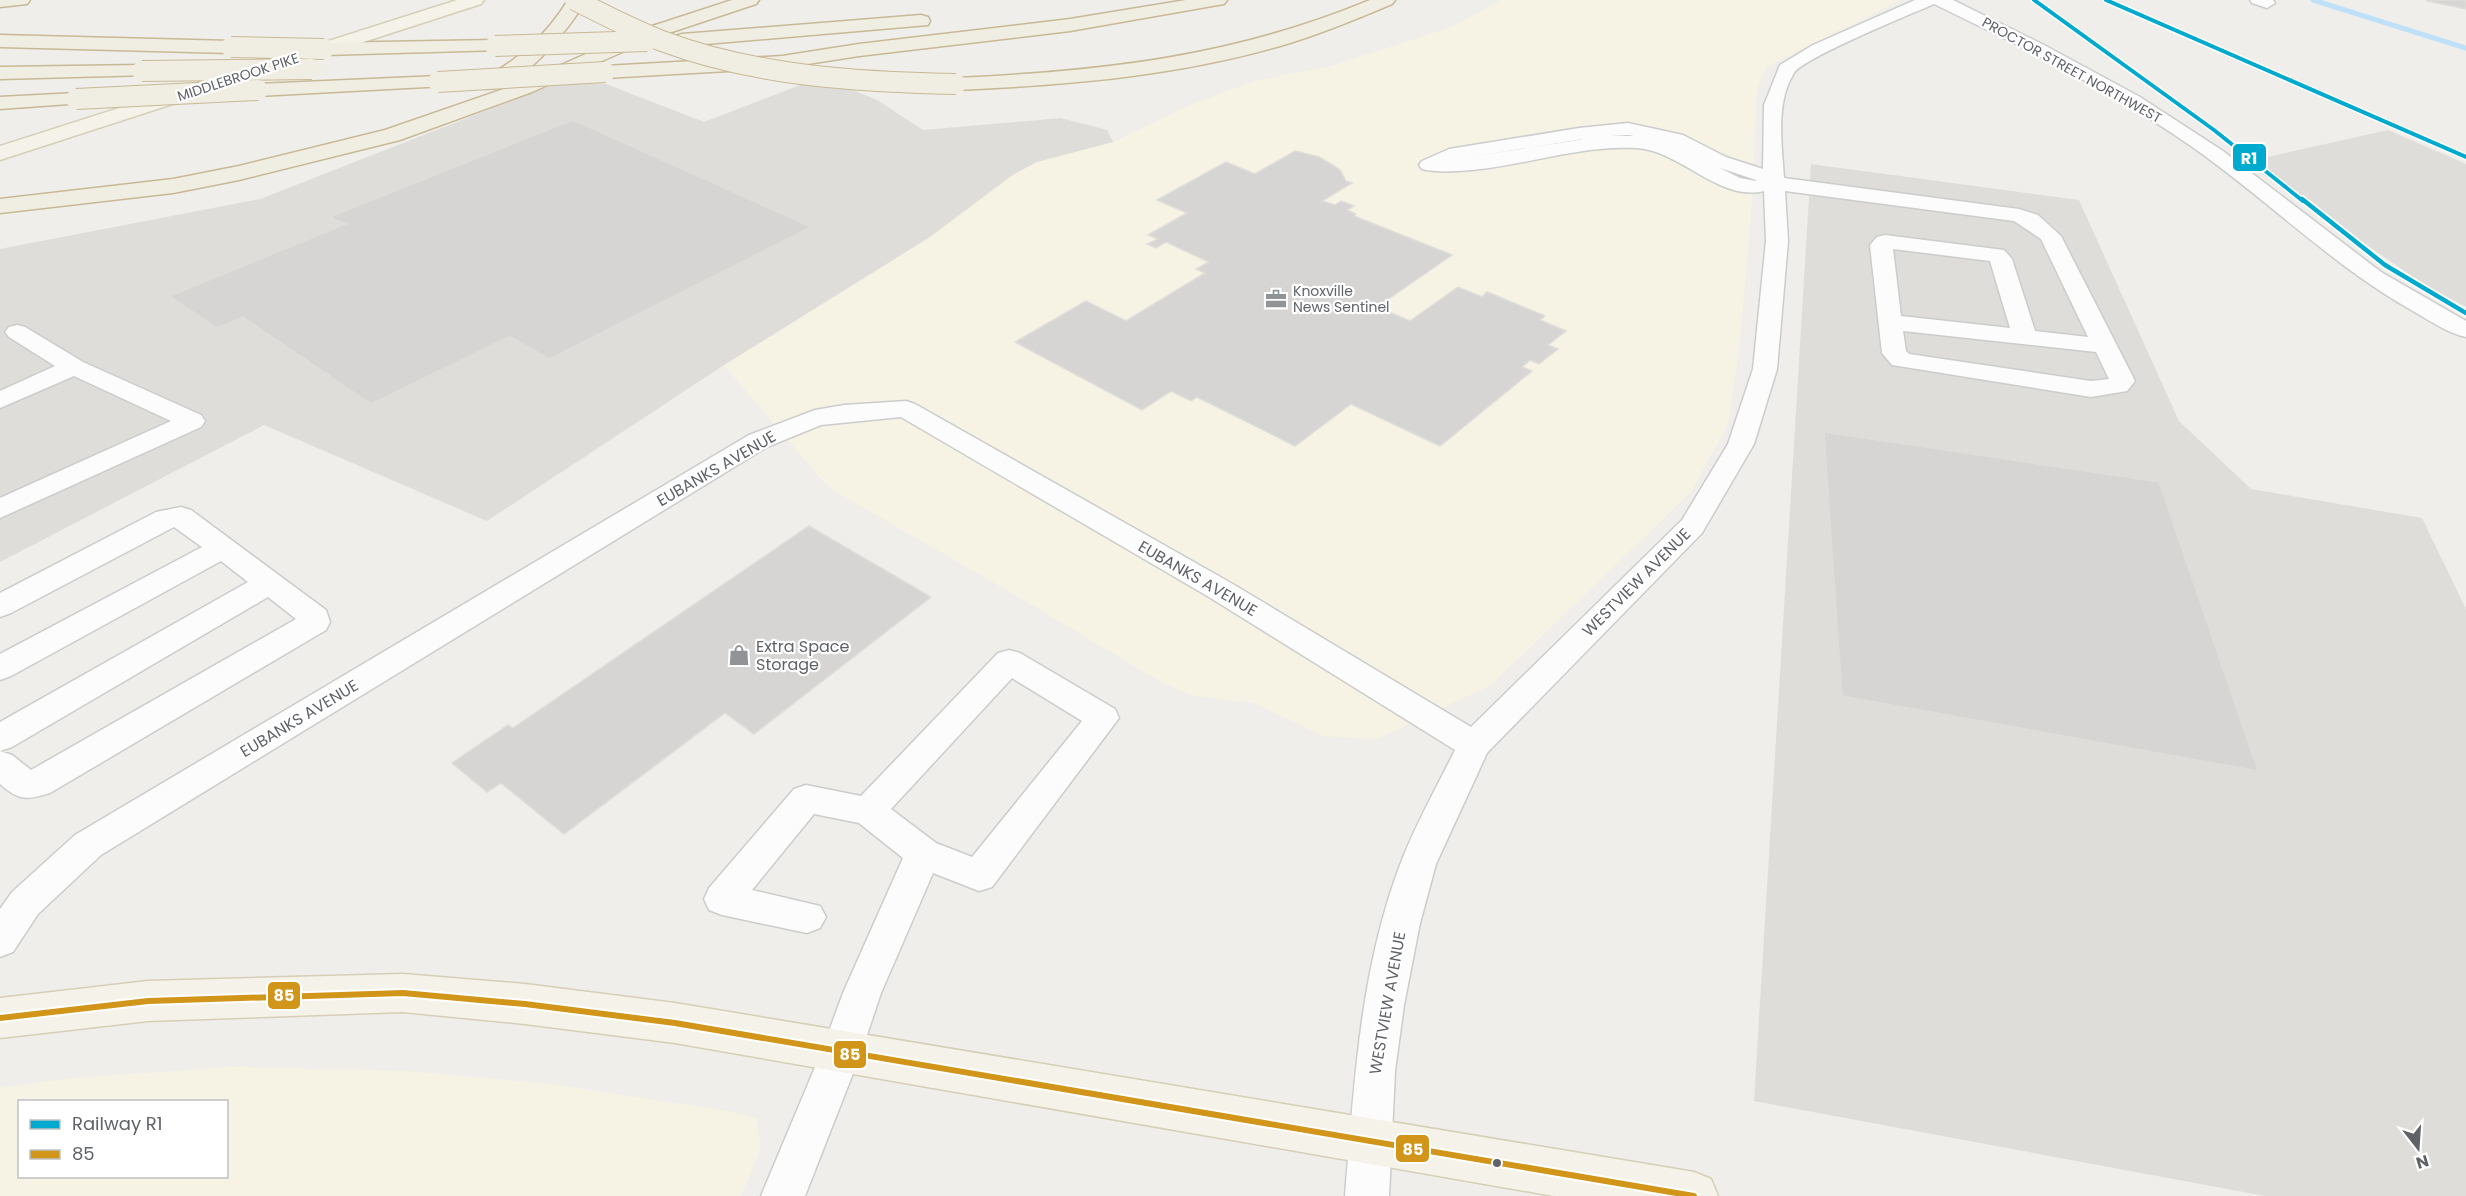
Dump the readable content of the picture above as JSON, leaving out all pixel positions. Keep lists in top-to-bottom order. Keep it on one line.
{"streets":{"main road":["MIDDLEBROOK PIKE"],"street":["PROCTOR STREET NORTHWEST","EUBANKS AVENUE","WESTVIEW AVENUE"]},"crossings":[["EUBANKS AVENUE","WESTVIEW AVENUE"]],"places":{"office":["Knoxville News Sentinel"],"shop":["Extra Space Storage"]},"lines":["rail line R1","transit line 85"],"legend":["Railway R1","85"],"north":"bottom"}
